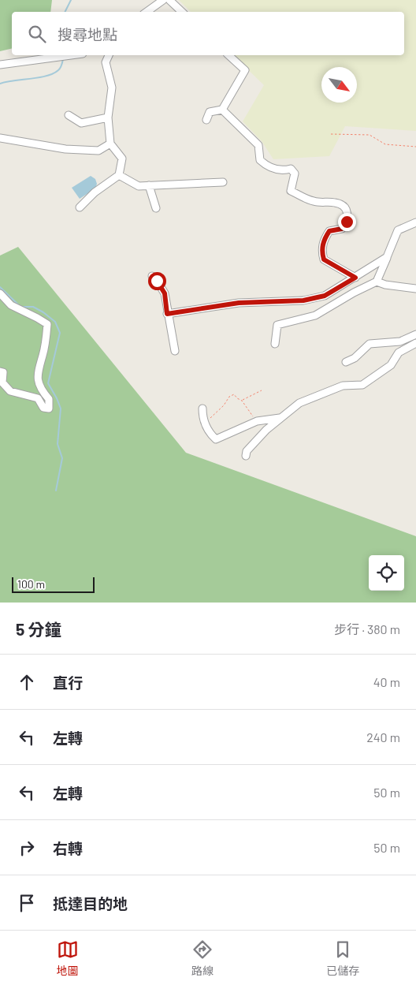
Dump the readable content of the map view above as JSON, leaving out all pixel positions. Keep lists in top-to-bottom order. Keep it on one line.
{"scale_bar":"100 m","north":"bottom right","page":{"search":"搜尋地點","scale":"100 m","heading":["5 分鐘","步行 · 380 m"],"list":[["直行","40 m"],["左轉","240 m"],["左轉","50 m"],["右轉","50 m"],"抵達目的地"],"nav":["地圖","路線","已儲存"]}}
